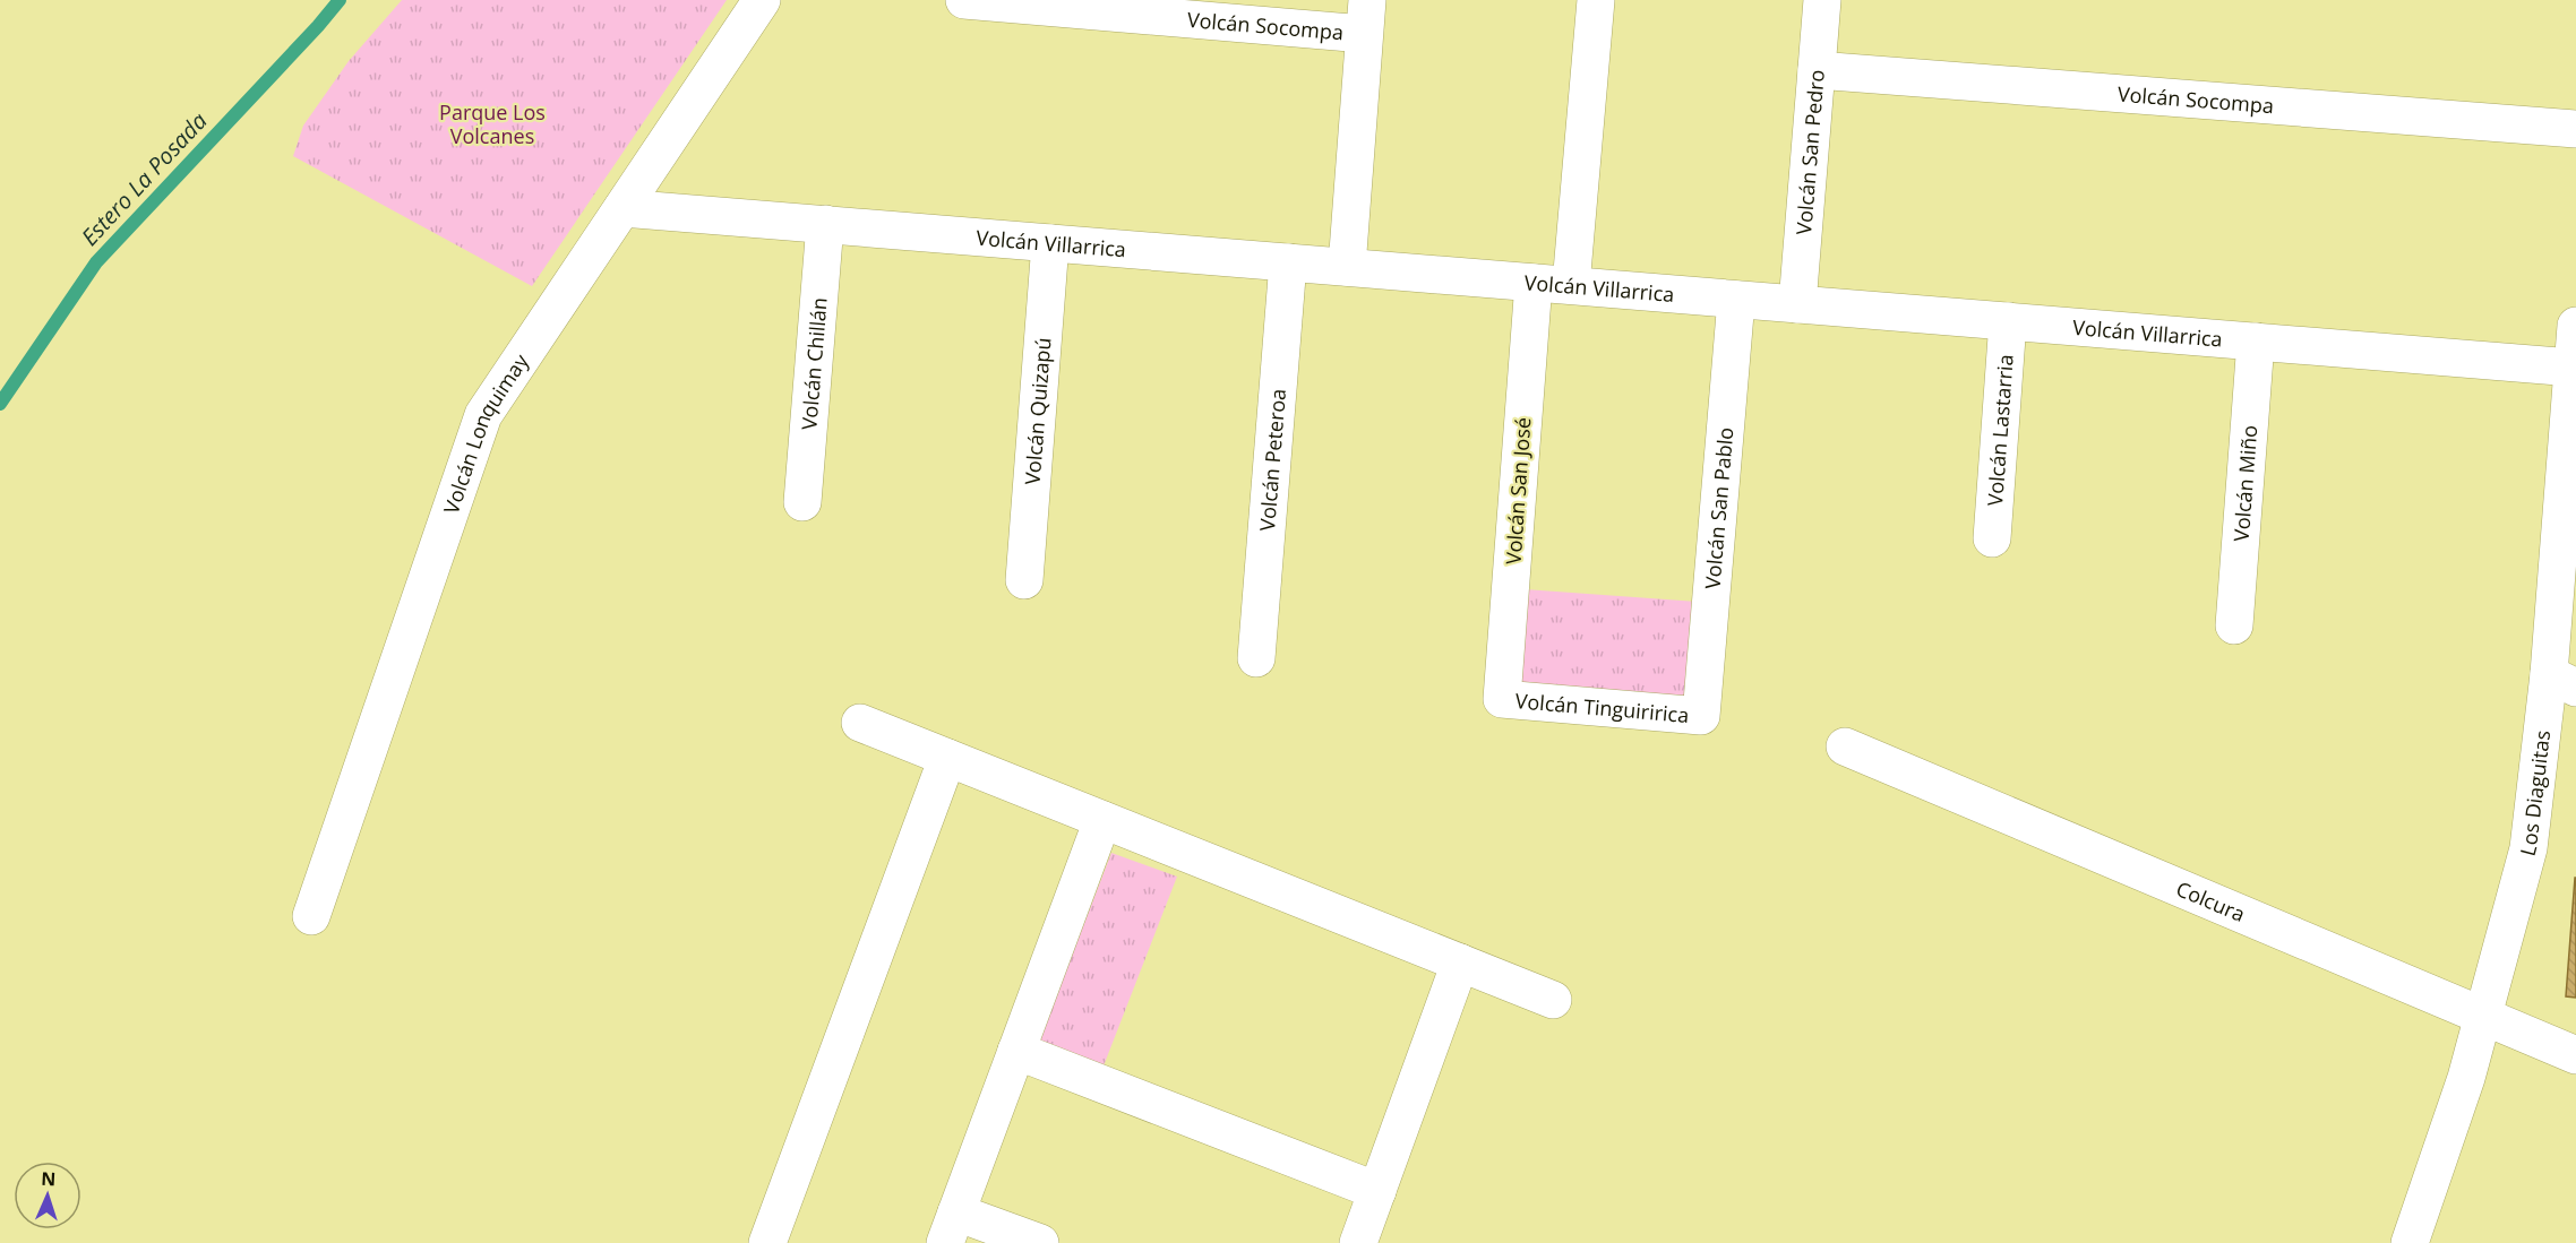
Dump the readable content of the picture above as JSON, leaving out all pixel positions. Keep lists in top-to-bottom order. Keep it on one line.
{"streets":{"street":["Volcán Socompa","Volcán San Pedro","Volcán Villarrica","Volcán Chillán","Volcán Quizapú","Volcán Lastarria","Volcán Lonquimay","Volcán Peteroa","Volcán Miño","Volcán San José","Volcán San Pablo","Volcán Tinguiririca","Los Diaguitas","Colcura"]},"crossings":[["Volcán Socompa","Volcán San Pedro"],["Volcán San Pedro","Volcán Villarrica"],["Volcán Villarrica","Volcán Chillán"],["Volcán Villarrica","Volcán Quizapú"],["Volcán Villarrica","Volcán Lastarria"],["Volcán Villarrica","Volcán Lonquimay"],["Volcán Villarrica","Volcán Peteroa"],["Volcán Villarrica","Volcán Miño"],["Volcán Villarrica","Volcán San José"],["Volcán Villarrica","Volcán San Pablo"],["Volcán Villarrica","Los Diaguitas"],["Volcán San José","Volcán Tinguiririca"],["Volcán San Pablo","Volcán Tinguiririca"],["Los Diaguitas","Colcura"]],"water":["Estero La Posada"],"parks":["Parque Los Volcanes"],"north":"top"}
